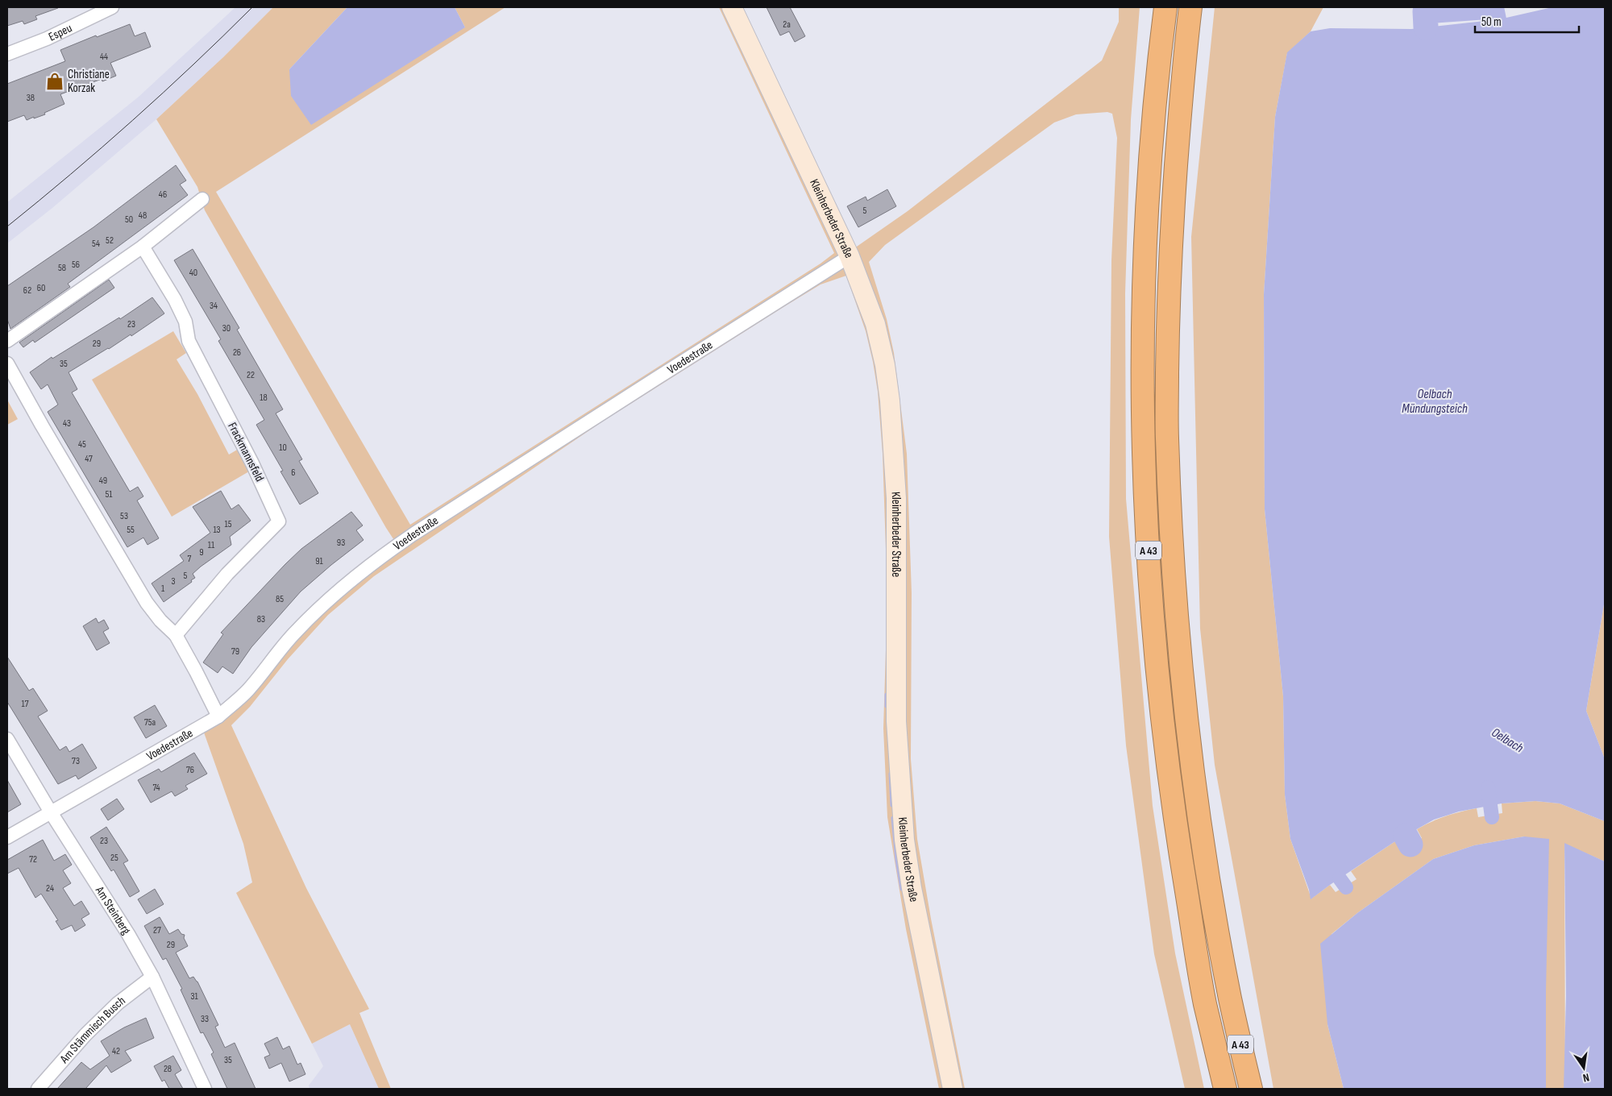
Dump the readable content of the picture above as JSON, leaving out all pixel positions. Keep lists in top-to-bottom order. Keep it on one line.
{"streets":{"highway":["A 43"],"street":["Espeu","Kleinherbeder Straße","Voedestraße","Frackmannsfeld","Am Steinberg","Am Stämmisch Busch"]},"crossings":[["Kleinherbeder Straße","Voedestraße"],["Voedestraße","Am Steinberg"],["Am Steinberg","Am Stämmisch Busch"]],"water":["Oelbach Mündungsteich","Oelbach"],"places":{"shop":["Christiane Korzak"]},"house_numbers":["2a","44","38","46","5","48","50","52","54","56","58","40","60","62","34","23","30","29","26","35","22","18","43","45","10","47","6","49","51","53","15","55","13","93","11","9","7","91","5","3","1","85","83","79","17","75a","73","76","74","23","25","72","24","27","29","31","33","42","35","28"],"scale_bar":"50 m","north":"bottom"}
